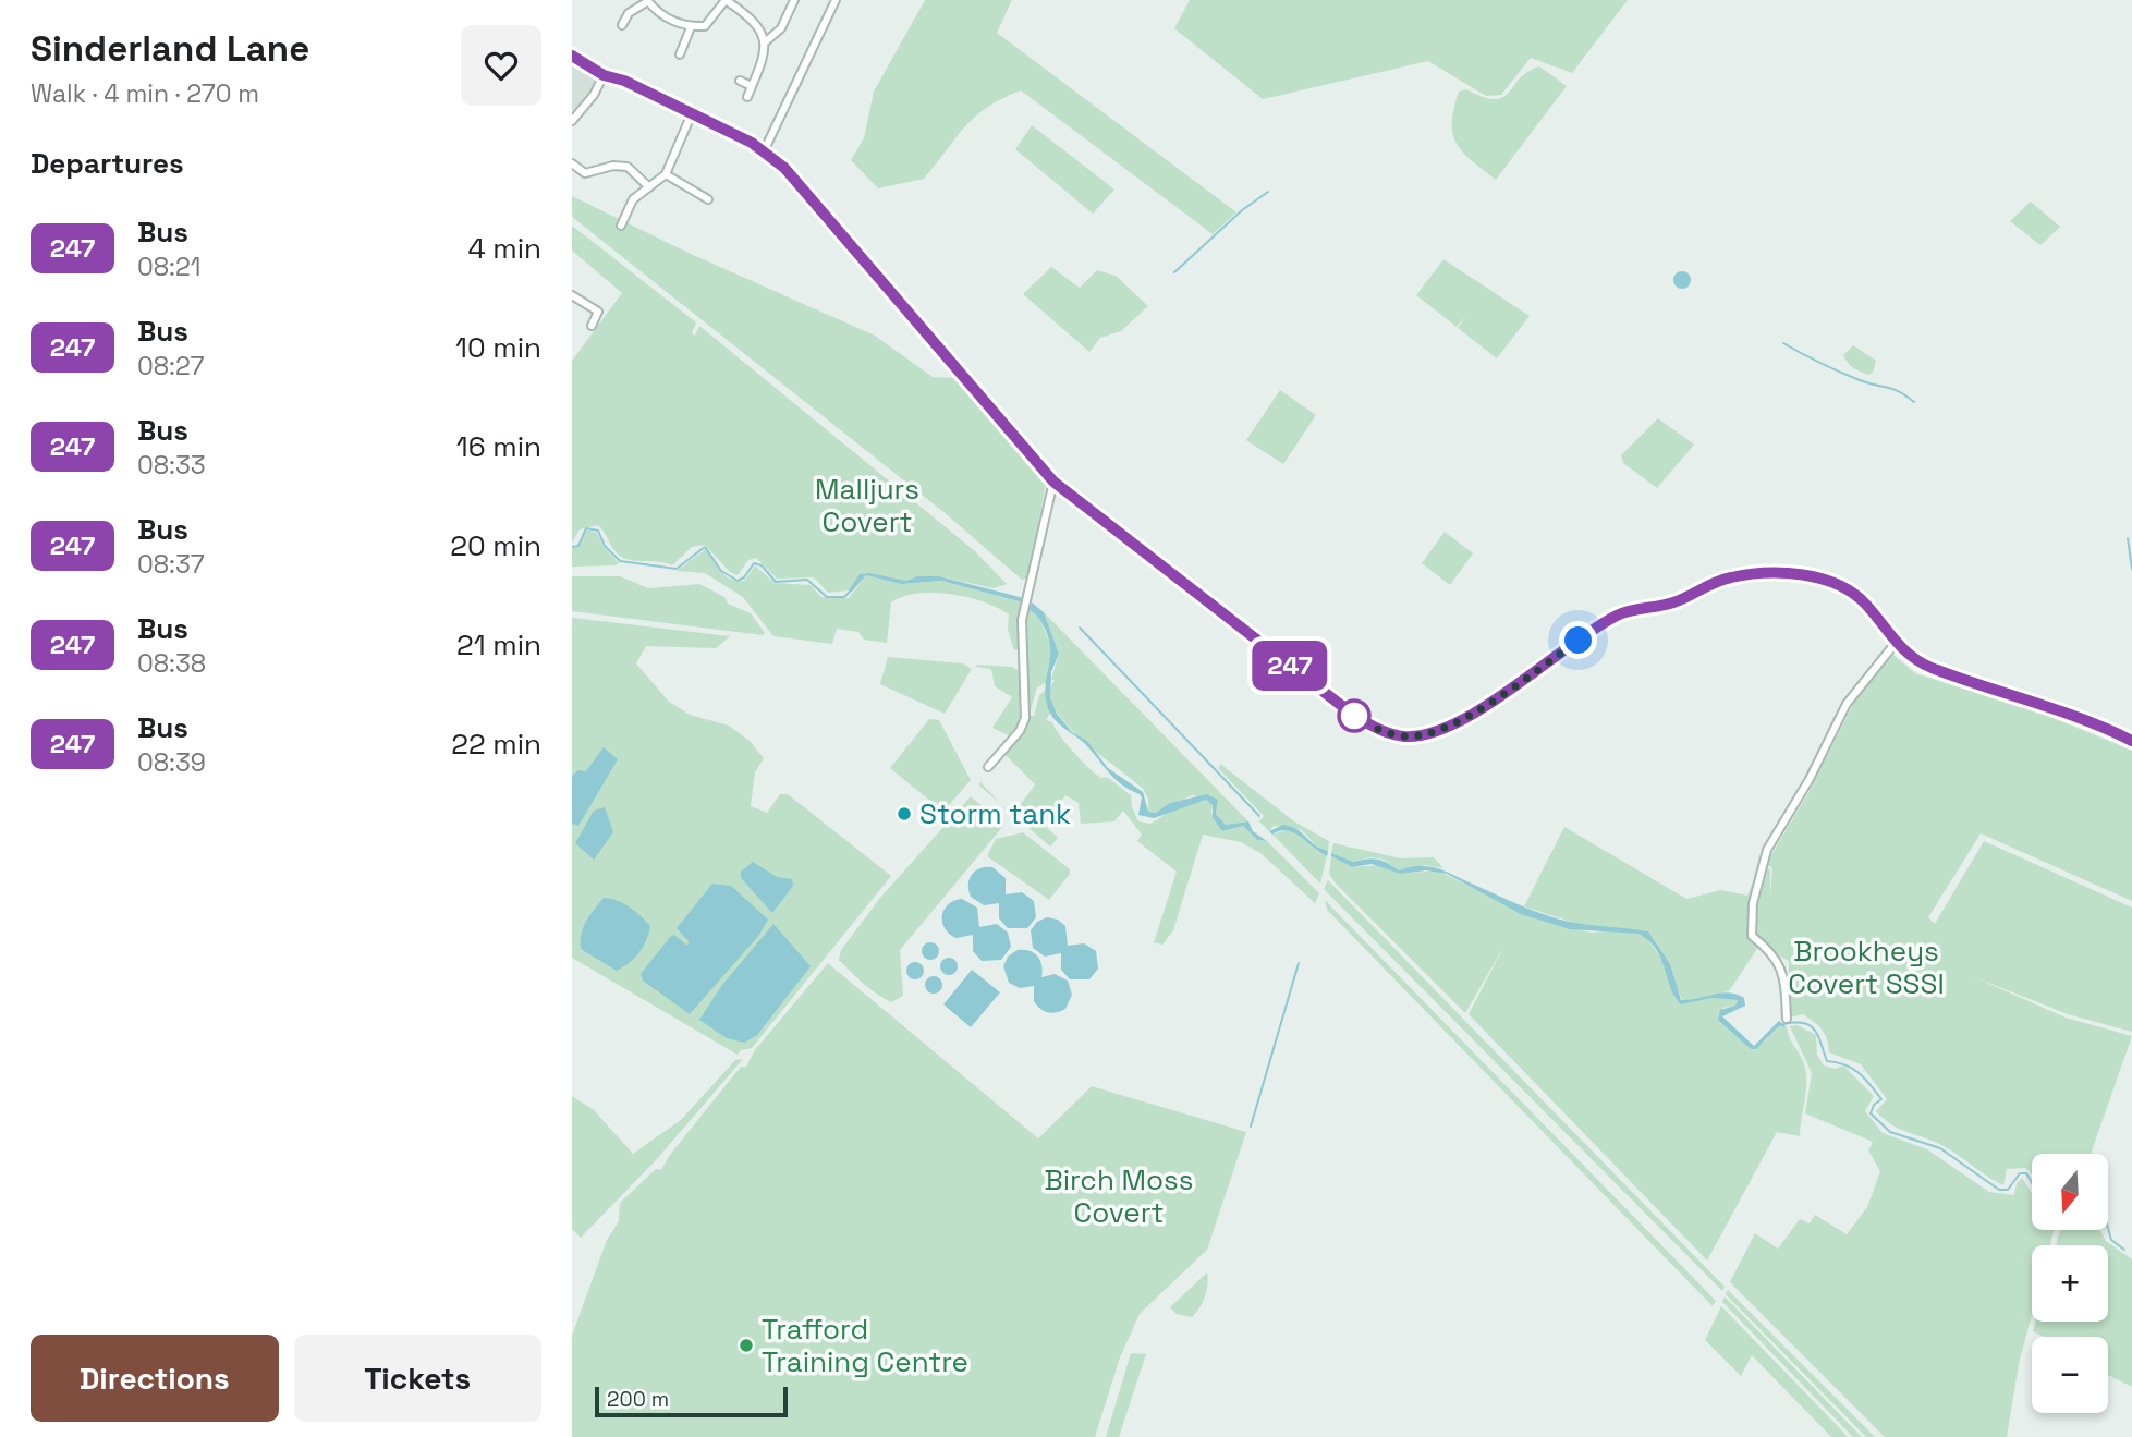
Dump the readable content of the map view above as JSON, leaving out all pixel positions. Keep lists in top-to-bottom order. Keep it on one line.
{"parks":["Malljurs Covert","Brookheys Covert SSSI","Birch Moss Covert"],"places":["Storm tank","Trafford Training Centre"],"lines":["bus line 247"],"scale_bar":"200 m","north":"bottom","page":{"heading":[["Sinderland Lane","Walk · 4 min · 270 m"],"Departures"],"on_map":"247","list":[{"mark":"247","name":"Bus","note":"08:21","value":"4 min"},{"mark":"247","name":"Bus","note":"08:27","value":"10 min"},{"mark":"247","name":"Bus","note":"08:33","value":"16 min"},{"mark":"247","name":"Bus","note":"08:37","value":"20 min"},{"mark":"247","name":"Bus","note":"08:38","value":"21 min"},{"mark":"247","name":"Bus","note":"08:39","value":"22 min"}],"map_buttons":["+","−"],"buttons":["Directions","Tickets"],"scale":"200 m"}}
